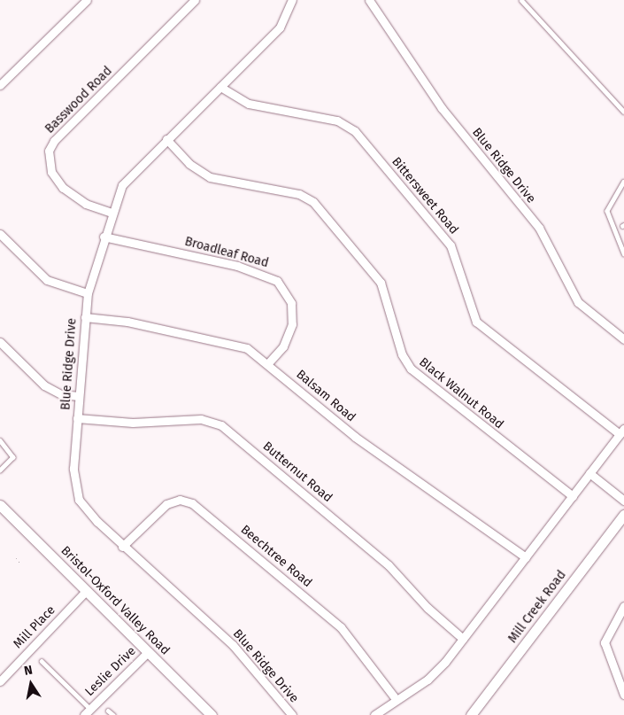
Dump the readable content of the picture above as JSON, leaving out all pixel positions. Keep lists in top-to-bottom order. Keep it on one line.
{"streets":{"main road":["Bristol-Oxford Valley Road","Mill Creek Road"],"street":["Basswood Road","Blue Ridge Drive","Bittersweet Road","Broadleaf Road","Black Walnut Road","Balsam Road","Butternut Road","Beechtree Road","Mill Place","Leslie Drive"]},"crossings":[["Basswood Road","Blue Ridge Drive"],["Blue Ridge Drive","Bittersweet Road"],["Blue Ridge Drive","Broadleaf Road"],["Blue Ridge Drive","Black Walnut Road"],["Blue Ridge Drive","Balsam Road"],["Blue Ridge Drive","Butternut Road"],["Blue Ridge Drive","Beechtree Road"],["Broadleaf Road","Balsam Road"],["Bristol-Oxford Valley Road","Mill Place"],["Bristol-Oxford Valley Road","Leslie Drive"]],"north":"top"}
